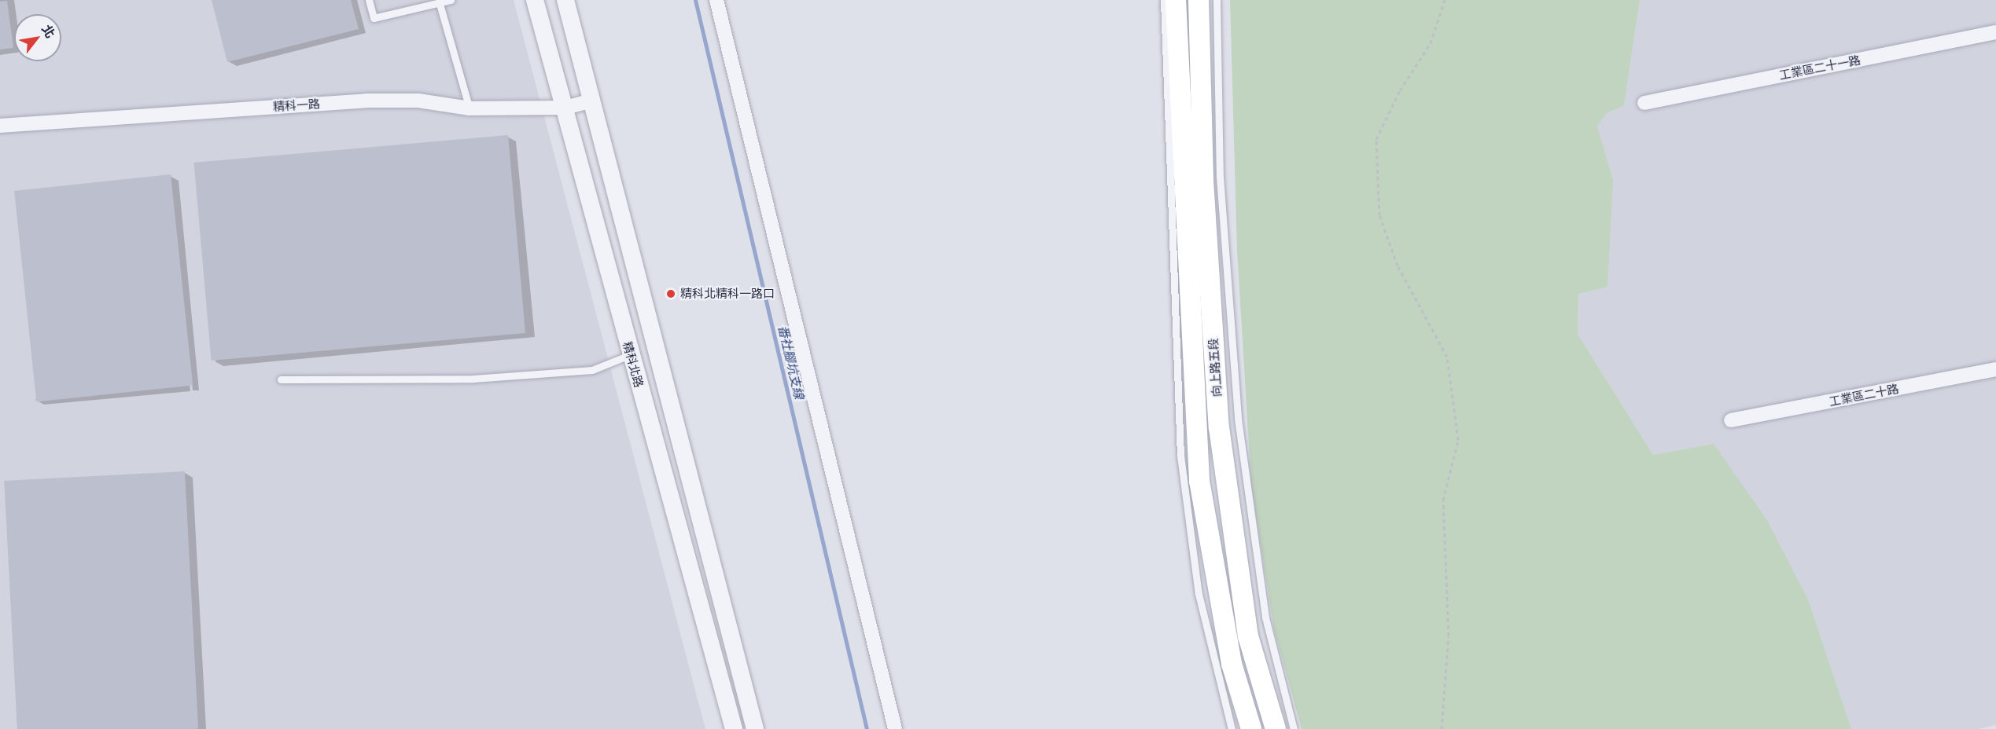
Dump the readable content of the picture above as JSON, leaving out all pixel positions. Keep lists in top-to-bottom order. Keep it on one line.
{"streets":{"main road":["向上路五段"],"street":["工業區二十一路","精科一路","精科北路","工業區二十路"]},"crossings":[["精科一路","精科北路"]],"water":["番社腳坑支線"],"places":["精科北精科一路口"],"north":"top right"}
